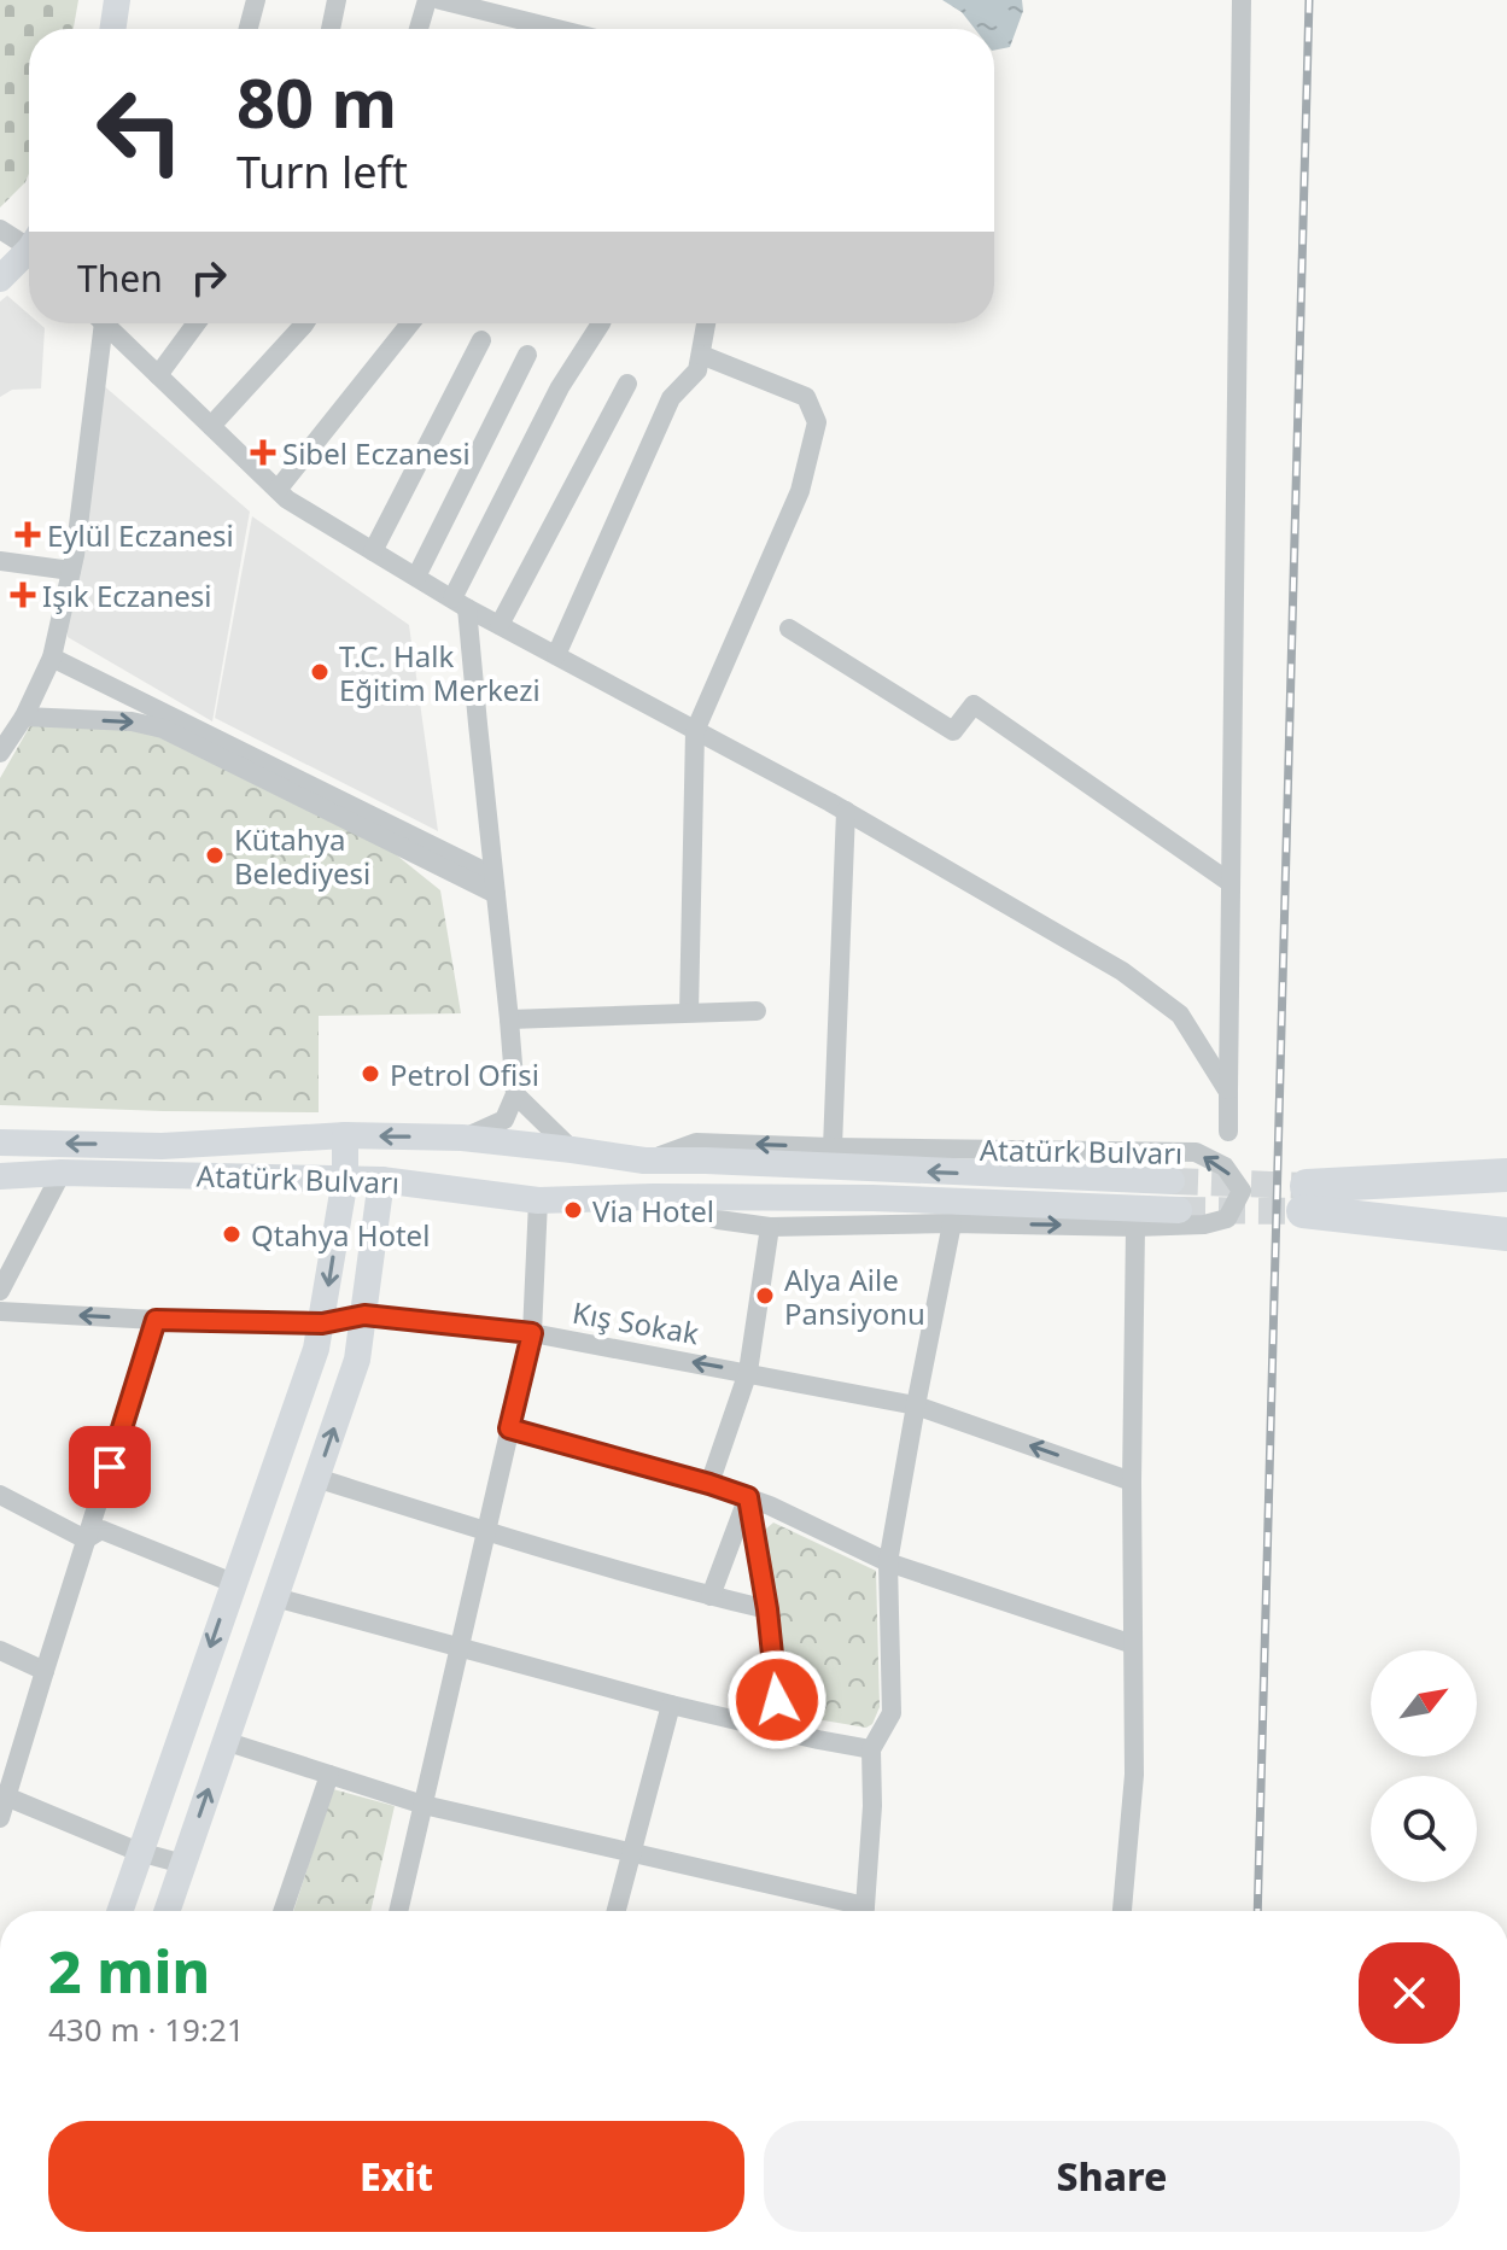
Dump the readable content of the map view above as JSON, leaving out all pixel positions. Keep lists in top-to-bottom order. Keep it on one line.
{"streets":{"main road":["Atatürk Bulvarı"],"street":["Kış Sokak"]},"places":{"health":["Sibel Eczanesi","Eylül Eczanesi","Işık Eczanesi"],"other":["T.C. Halk Eğitim Merkezi","Kütahya Belediyesi","Petrol Ofisi","Via Hotel","Qtahya Hotel","Alya Aile Pansiyonu"]},"north":"top right","page":{"turn":["80 m","Turn left"],"then":"Then","heading":["2 min","430 m · 19:21"],"buttons":["Exit","Share"]}}
